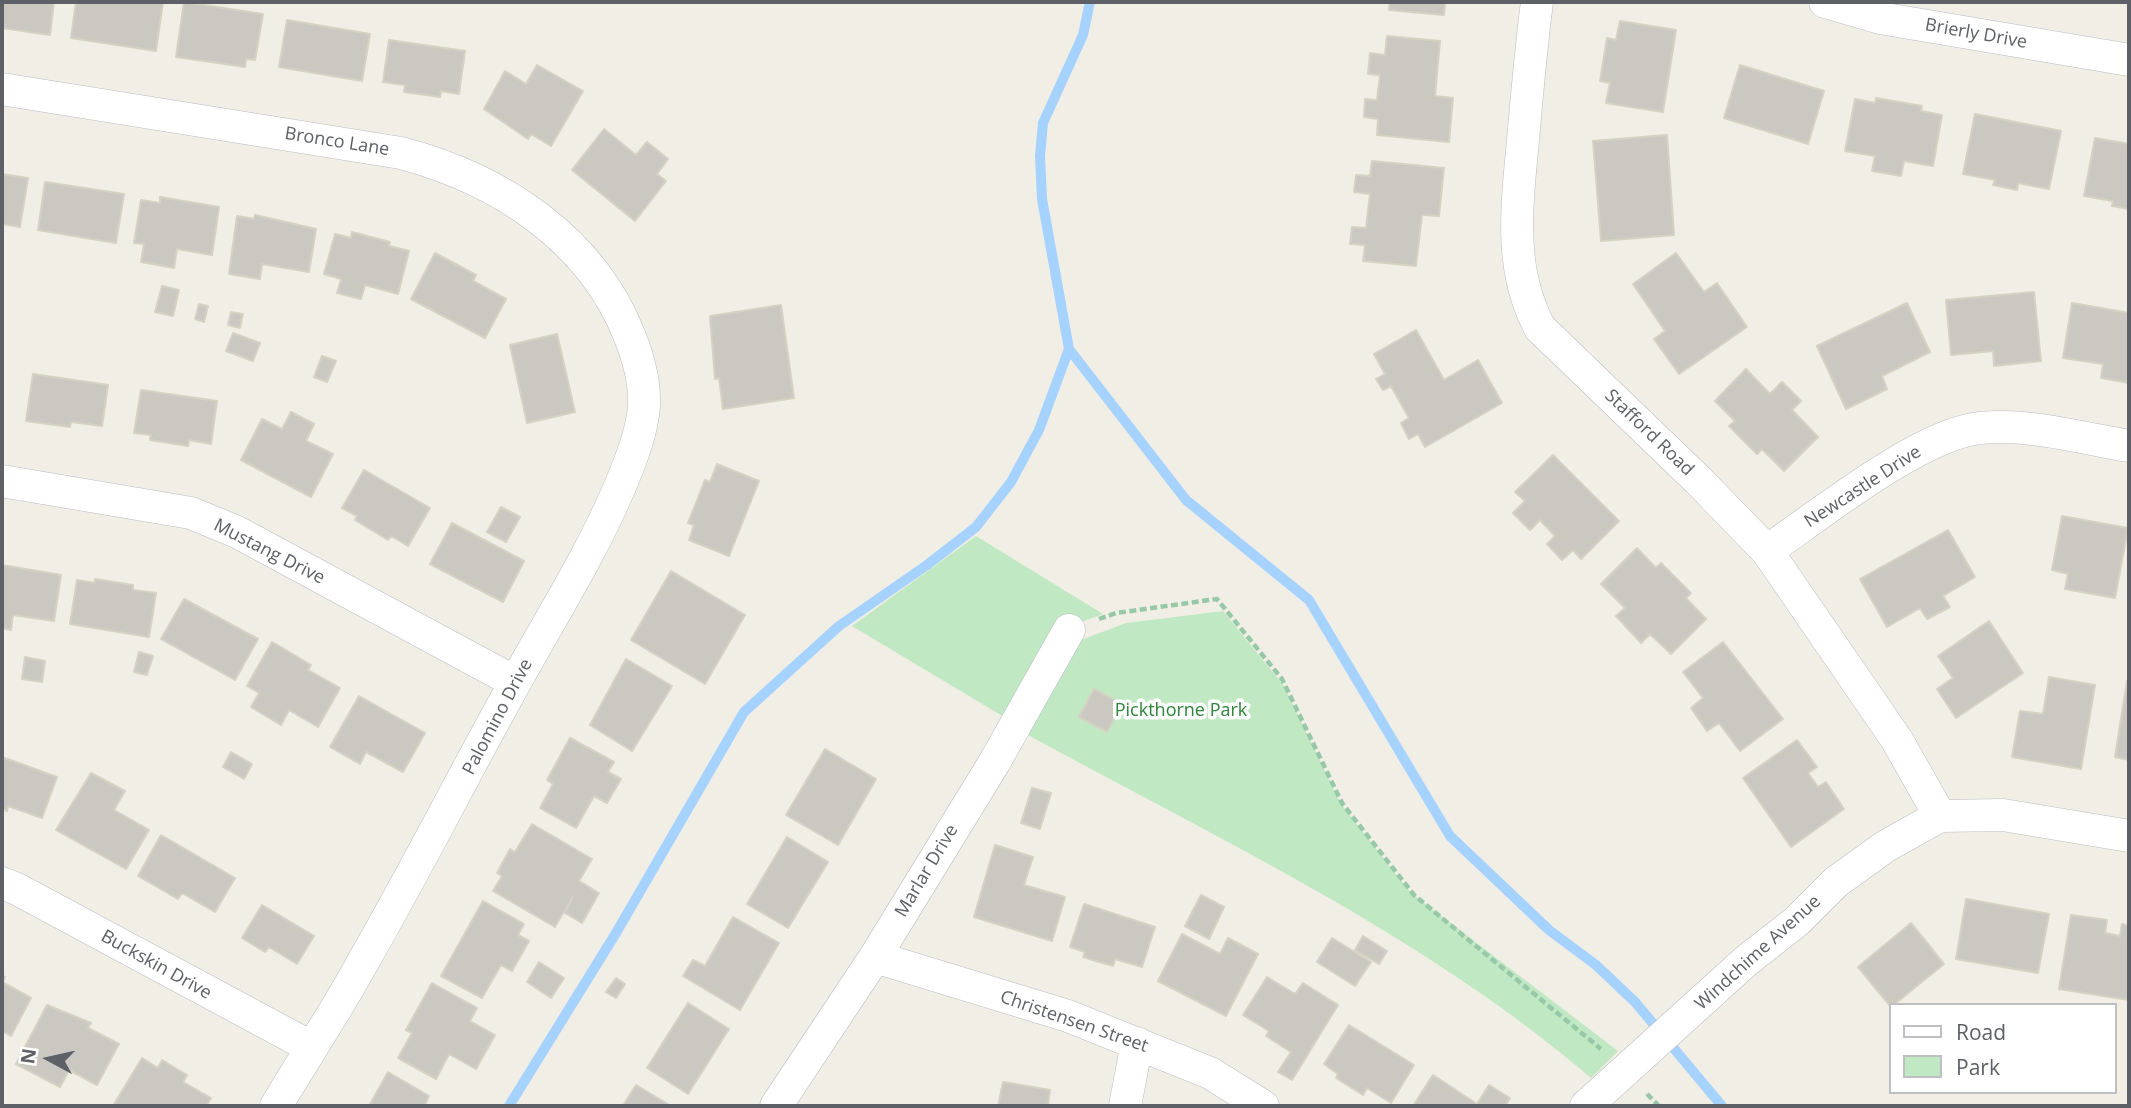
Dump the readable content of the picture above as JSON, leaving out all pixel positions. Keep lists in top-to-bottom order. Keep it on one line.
{"streets":{"street":["Brierly Drive","Bronco Lane","Stafford Road","Newcastle Drive","Mustang Drive","Palomino Drive","Marlar Drive","Windchime Avenue","Buckskin Drive","Christensen Street"]},"crossings":[["Bronco Lane","Palomino Drive"],["Stafford Road","Newcastle Drive"],["Stafford Road","Windchime Avenue"],["Mustang Drive","Palomino Drive"],["Palomino Drive","Buckskin Drive"],["Marlar Drive","Christensen Street"]],"parks":["Pickthorne Park"],"legend":["Road","Park"],"north":"left"}
